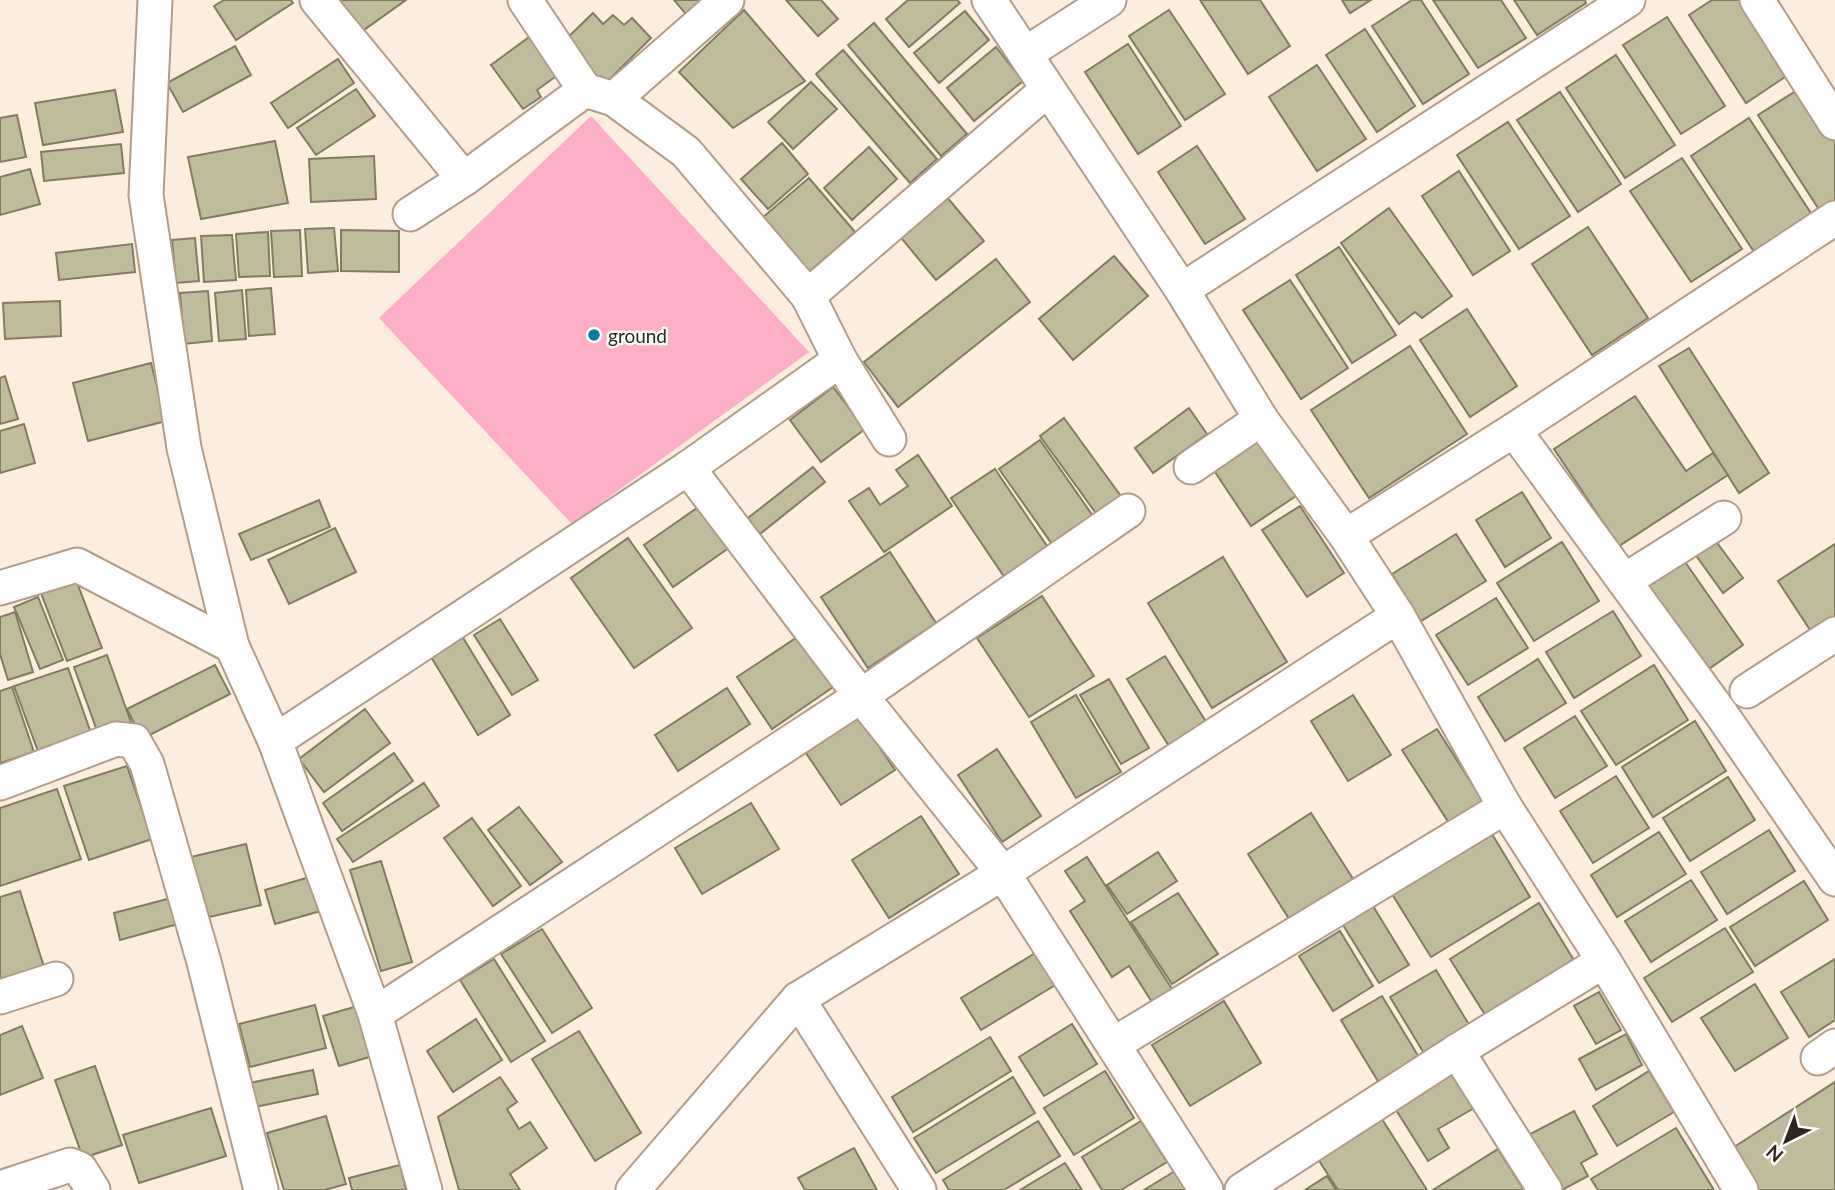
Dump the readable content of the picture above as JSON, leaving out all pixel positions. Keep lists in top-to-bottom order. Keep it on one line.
{"places":["ground"],"north":"bottom left"}
